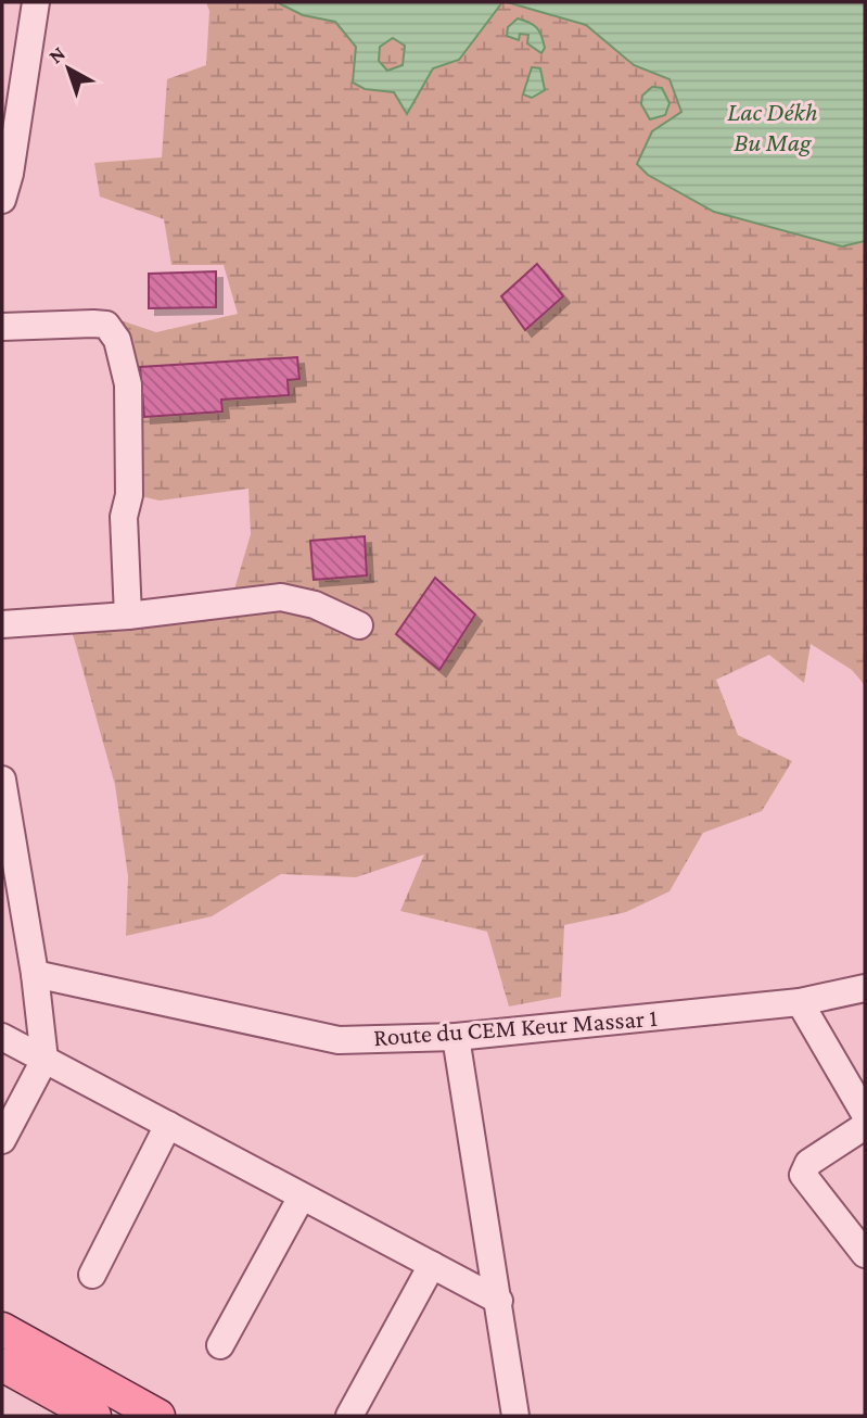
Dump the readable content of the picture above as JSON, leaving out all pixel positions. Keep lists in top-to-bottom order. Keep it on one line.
{"streets":{"street":["Route du CEM Keur Massar 1"]},"water":["Lac Dékh Bu Mag"],"north":"top left"}
